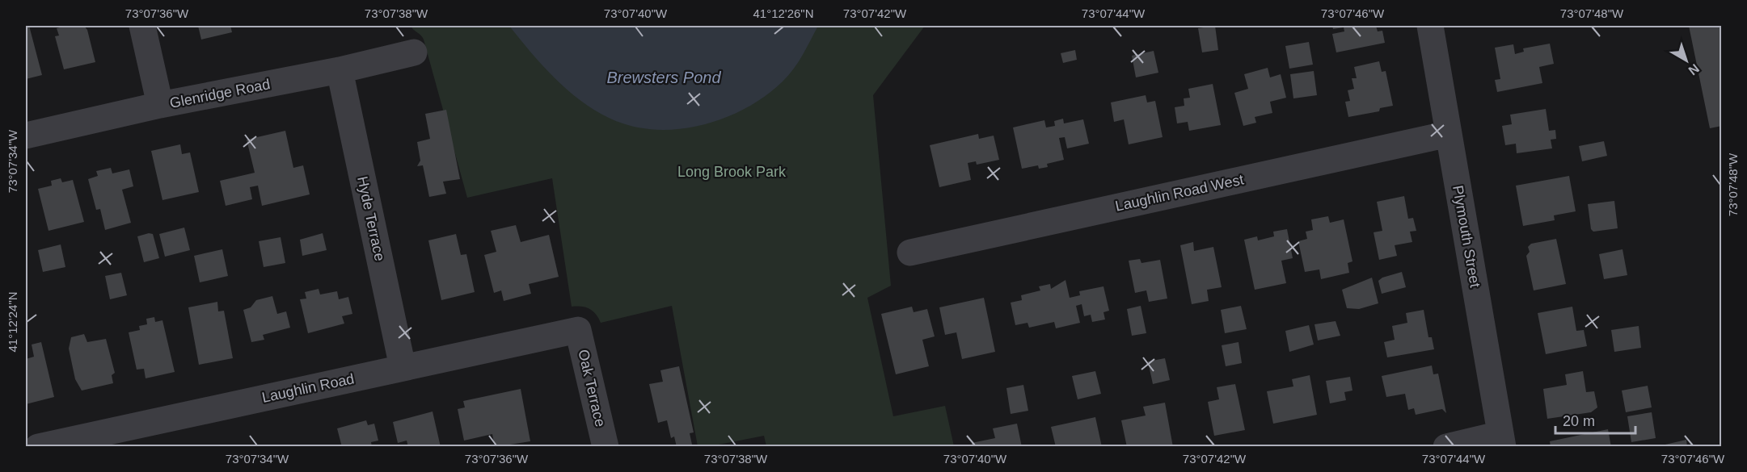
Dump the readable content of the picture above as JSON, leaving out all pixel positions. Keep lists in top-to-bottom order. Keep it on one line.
{"streets":{"street":["Glenridge Road","Laughlin Road West","Hyde Terrace","Plymouth Street","Laughlin Road","Oak Terrace"]},"crossings":[["Glenridge Road","Hyde Terrace"],["Laughlin Road West","Plymouth Street"],["Hyde Terrace","Laughlin Road"],["Laughlin Road","Oak Terrace"]],"water":["Brewsters Pond"],"parks":["Long Brook Park"],"scale_bar":"20 m","north":"bottom right","coordinates":["73°07'36\"W","73°07'38\"W","73°07'40\"W","41°12'26\"N","73°07'42\"W","73°07'44\"W","73°07'46\"W","73°07'48\"W","73°07'34\"W","41°12'24\"N"]}
